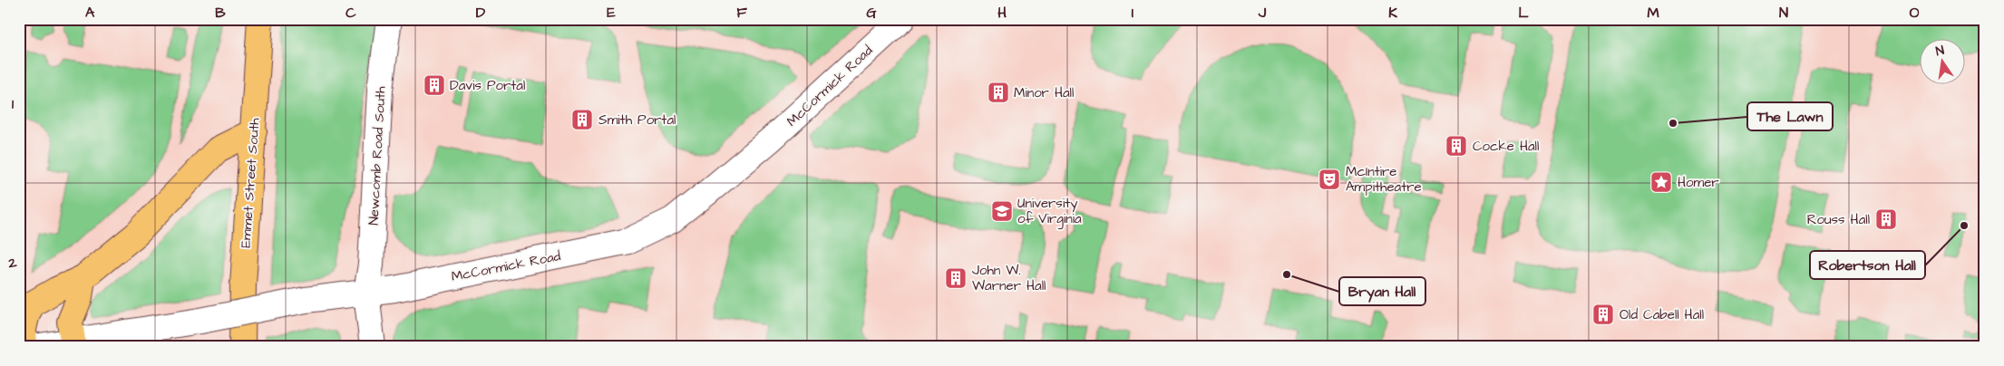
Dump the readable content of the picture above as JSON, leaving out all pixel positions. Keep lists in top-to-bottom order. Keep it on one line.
{"streets":{"main road":["Emmet Street South"],"street":["McCormick Road","Newcomb Road South"]},"crossings":[["McCormick Road","Newcomb Road South"]],"places":{"building":["Davis Portal","Minor Hall","Smith Portal","Cocke Hall","Rouss Hall","John W. Warner Hall","Old Cabell Hall"],"other":["The Lawn","Robertson Hall","Bryan Hall"],"theatre":["McIntire Ampitheatre"],"place":["Homer"],"school or university":["University of Virginia"]},"north":"top","grid":{"columns":["A","B","C","D","E","F","G","H","I","J","K","L","M","N","O"],"rows":["1","2"]}}
